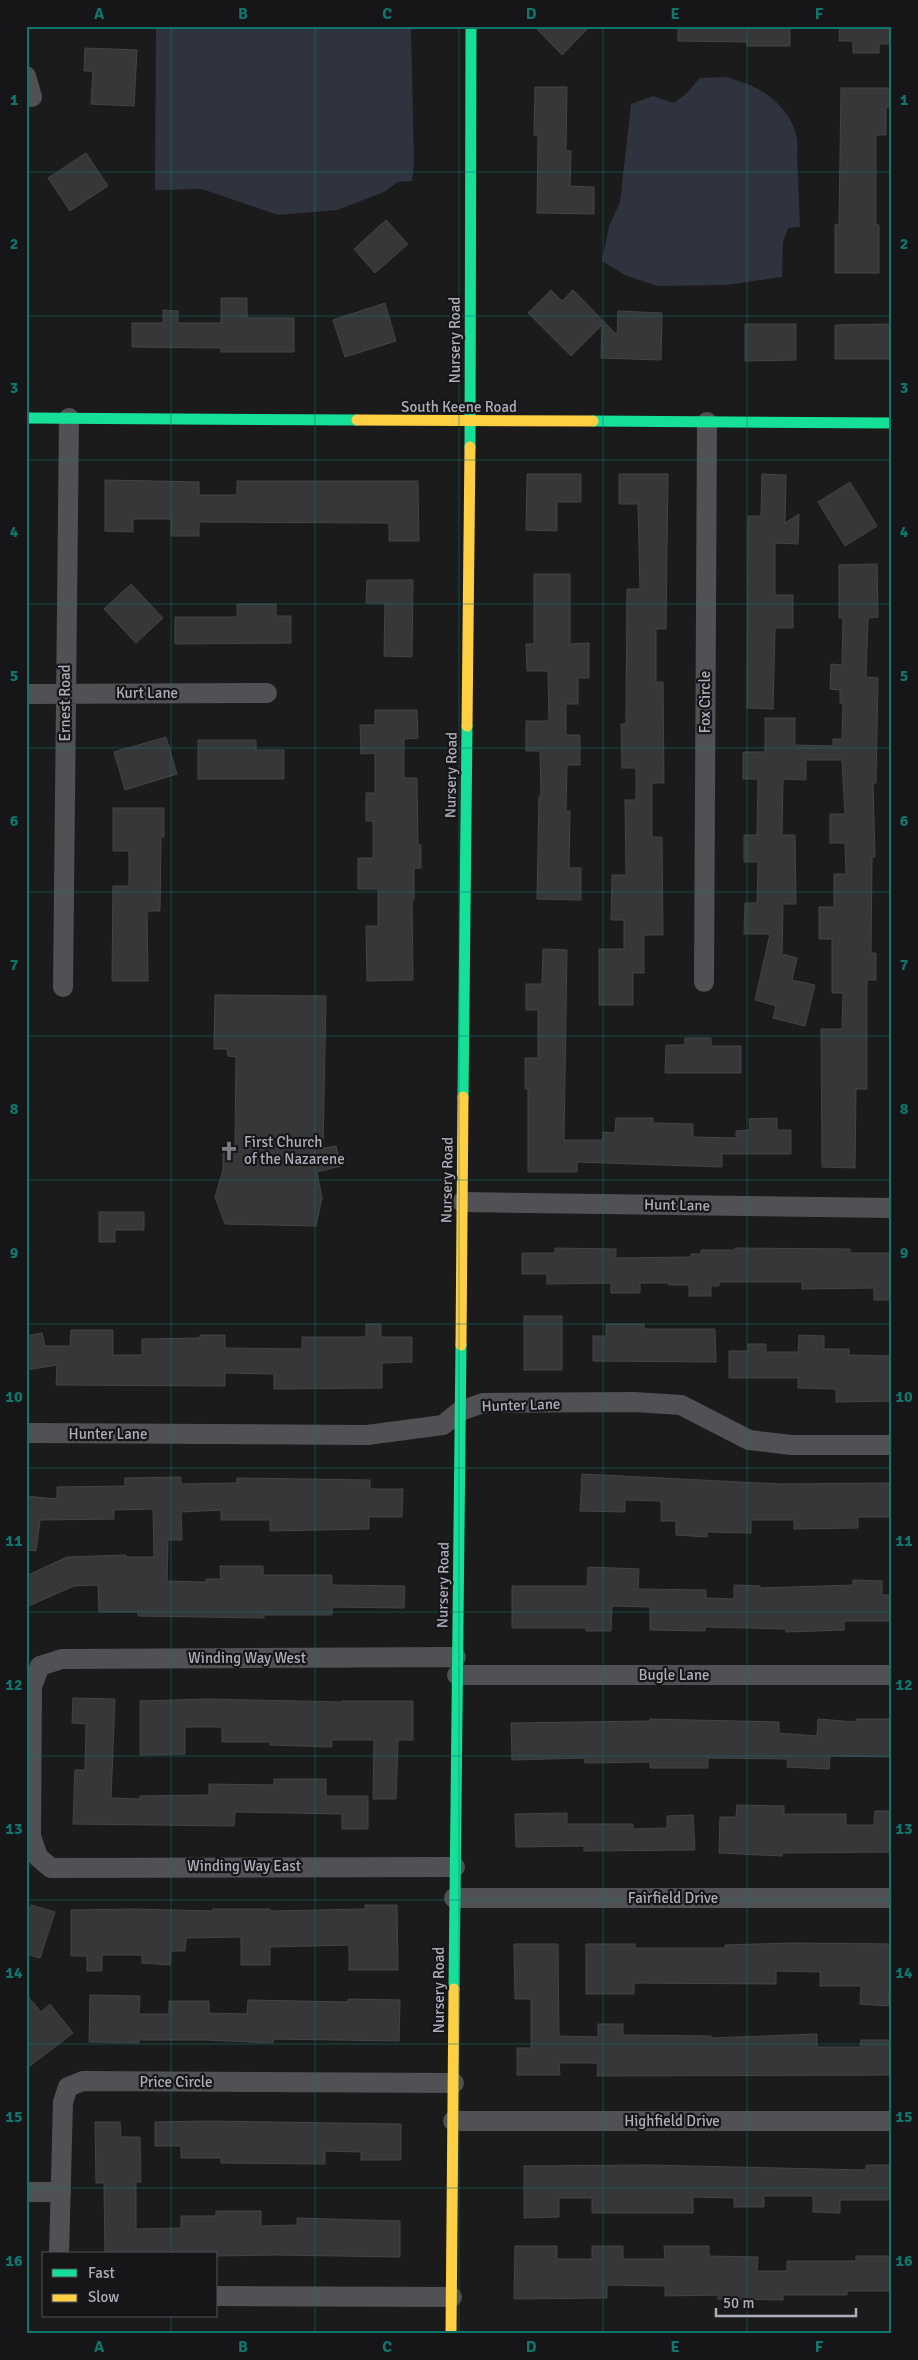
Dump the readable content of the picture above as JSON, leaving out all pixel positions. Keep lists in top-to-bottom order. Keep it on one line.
{"streets":{"street":["Nursery Road","South Keene Road","Kurt Lane","Fox Circle","Ernest Road","Hunt Lane","Hunter Lane","Winding Way West","Bugle Lane","Winding Way East","Fairfield Drive","Price Circle","Highfield Drive"]},"crossings":[["Nursery Road","South Keene Road"],["Nursery Road","Hunt Lane"],["Nursery Road","Hunter Lane"],["Nursery Road","Winding Way West"],["Nursery Road","Bugle Lane"],["Nursery Road","Winding Way East"],["Nursery Road","Fairfield Drive"],["Nursery Road","Price Circle"],["Nursery Road","Highfield Drive"],["South Keene Road","Fox Circle"],["South Keene Road","Ernest Road"],["Kurt Lane","Ernest Road"],["Winding Way West","Bugle Lane"],["Winding Way West","Winding Way East"]],"places":{"church":["First Church of the Nazarene"]},"legend":["Fast","Slow"],"scale_bar":"50 m","grid":{"columns":["A","B","C","D","E","F"],"rows":["1","2","3","4","5","6","7","8","9","10","11","12","13","14","15","16"]}}
